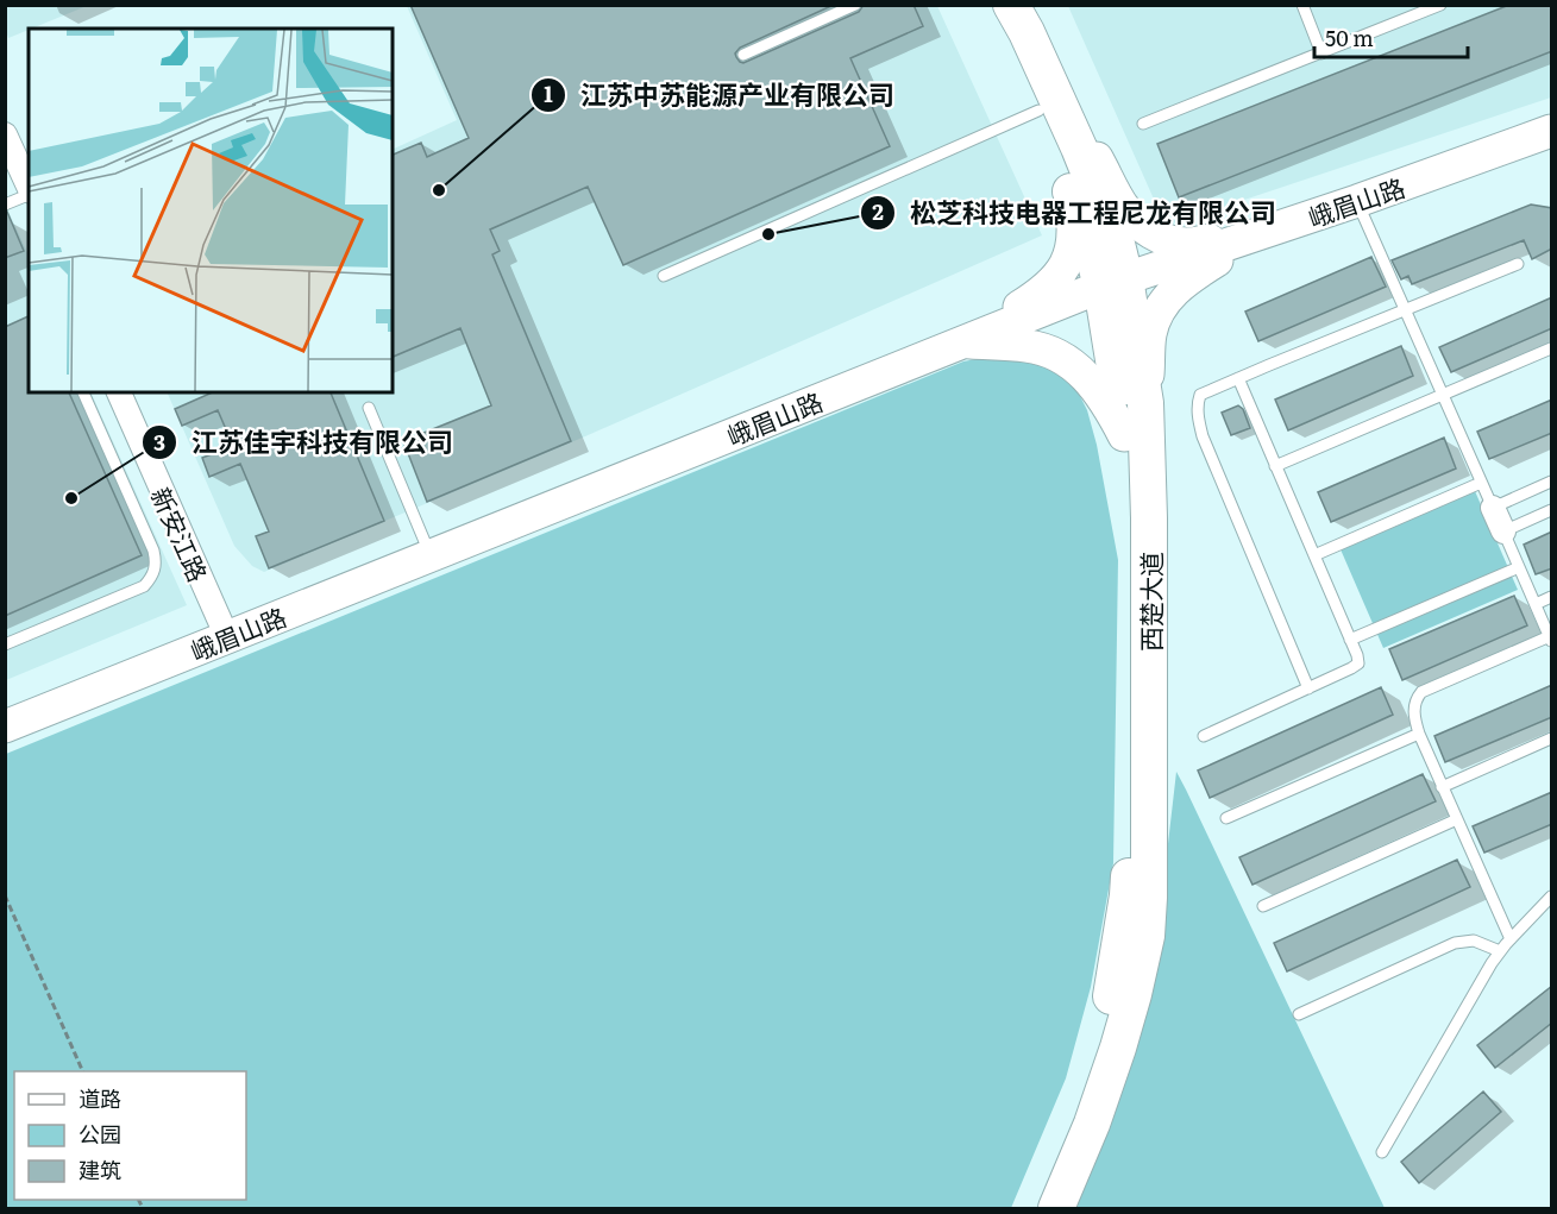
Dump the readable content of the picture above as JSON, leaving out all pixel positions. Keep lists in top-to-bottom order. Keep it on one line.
{"streets":{"main road":["西楚大道"],"street":["峨眉山路","新安江路"]},"crossings":[["峨眉山路","新安江路"],["峨眉山路","西楚大道"]],"places":["江苏中苏能源产业有限公司","松芝科技电器工程尼龙有限公司","江苏佳宇科技有限公司"],"legend":["道路","公园","建筑"],"scale_bar":"50 m"}
